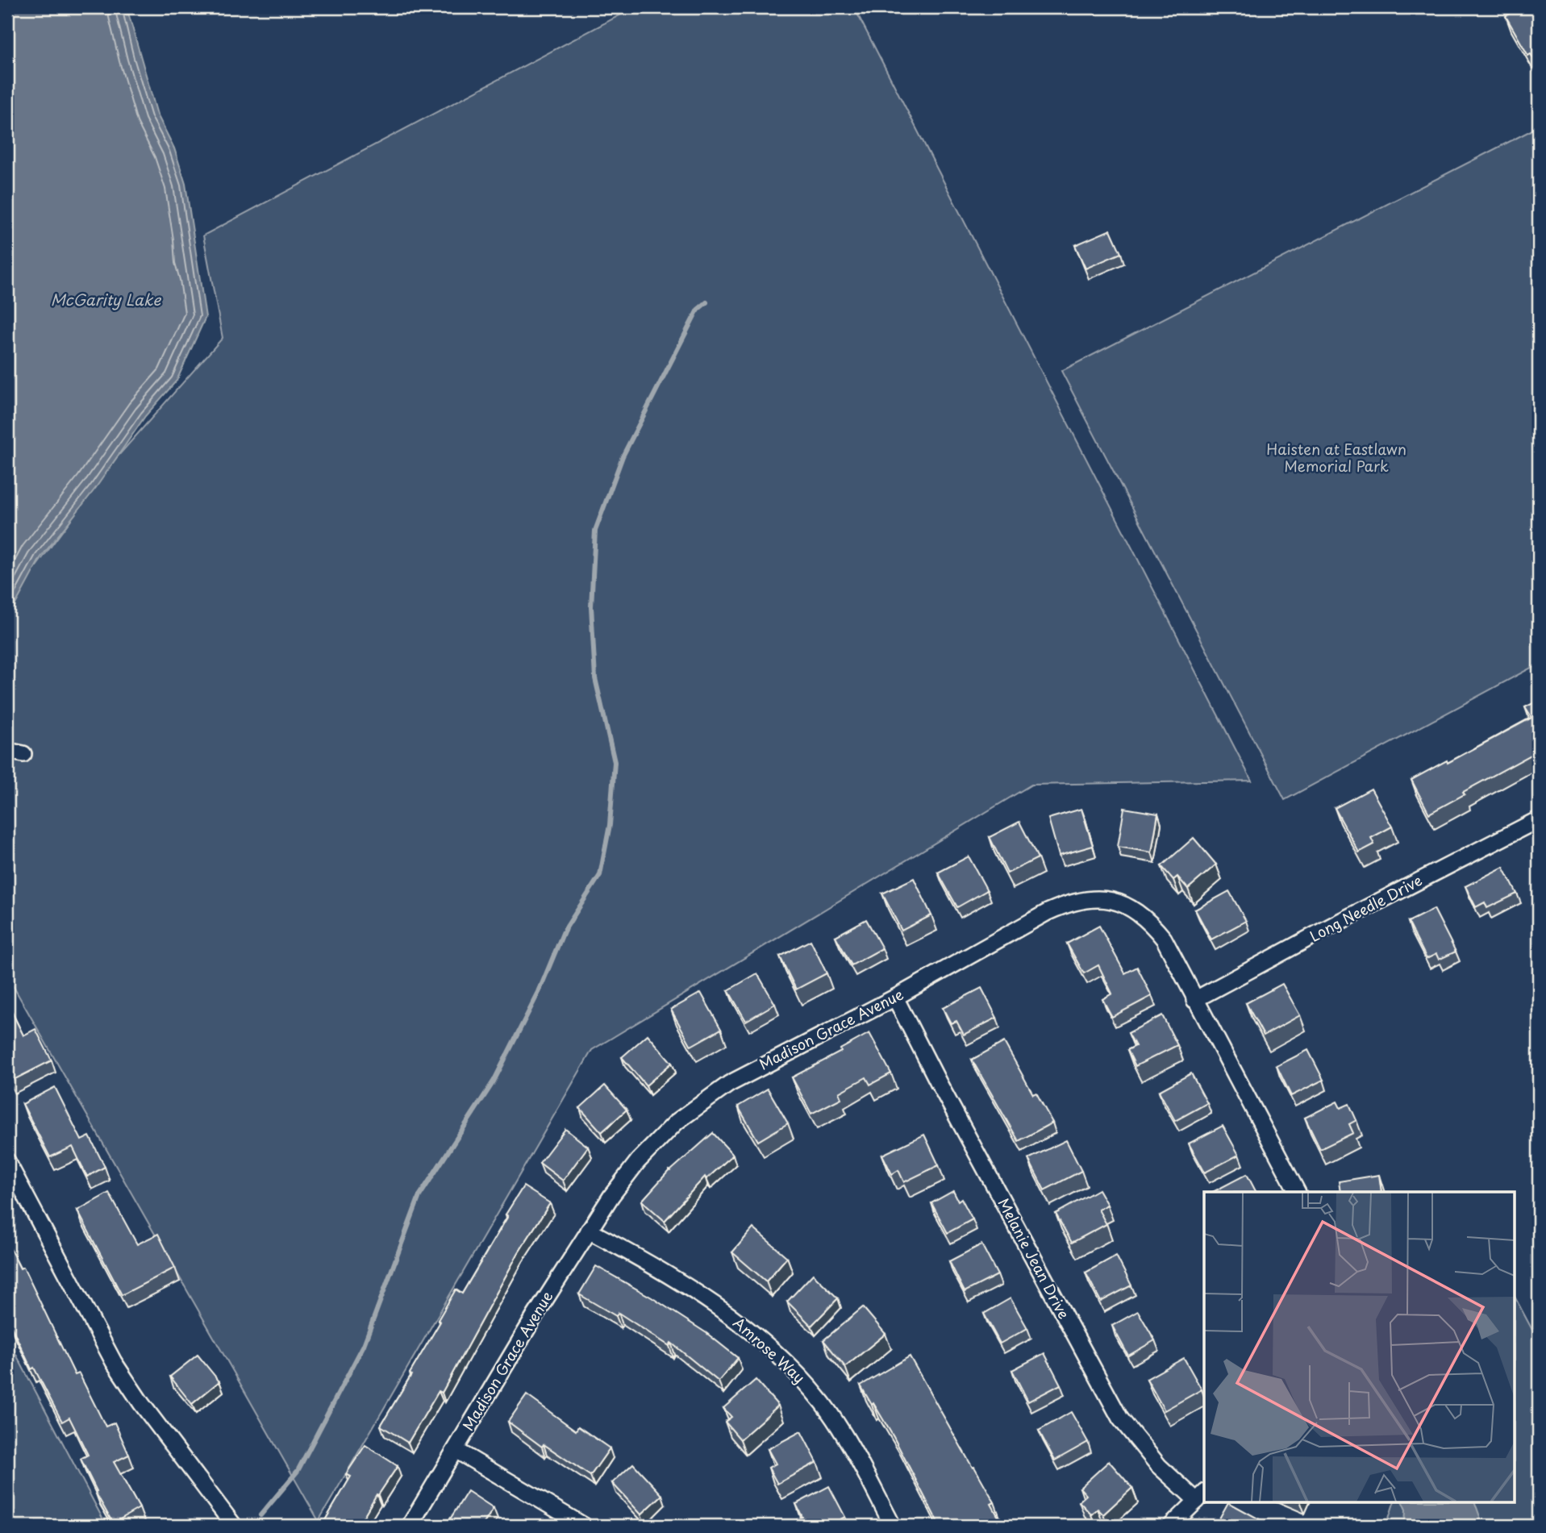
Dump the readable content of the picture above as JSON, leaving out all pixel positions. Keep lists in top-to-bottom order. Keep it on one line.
{"streets":{"street":["Long Needle Drive","Madison Grace Avenue","Melanie Jean Drive","Amrose Way"]},"crossings":[["Long Needle Drive","Madison Grace Avenue"],["Madison Grace Avenue","Melanie Jean Drive"],["Madison Grace Avenue","Amrose Way"]],"water":["McGarity Lake"],"parks":["Haisten at Eastlawn Memorial Park"]}
